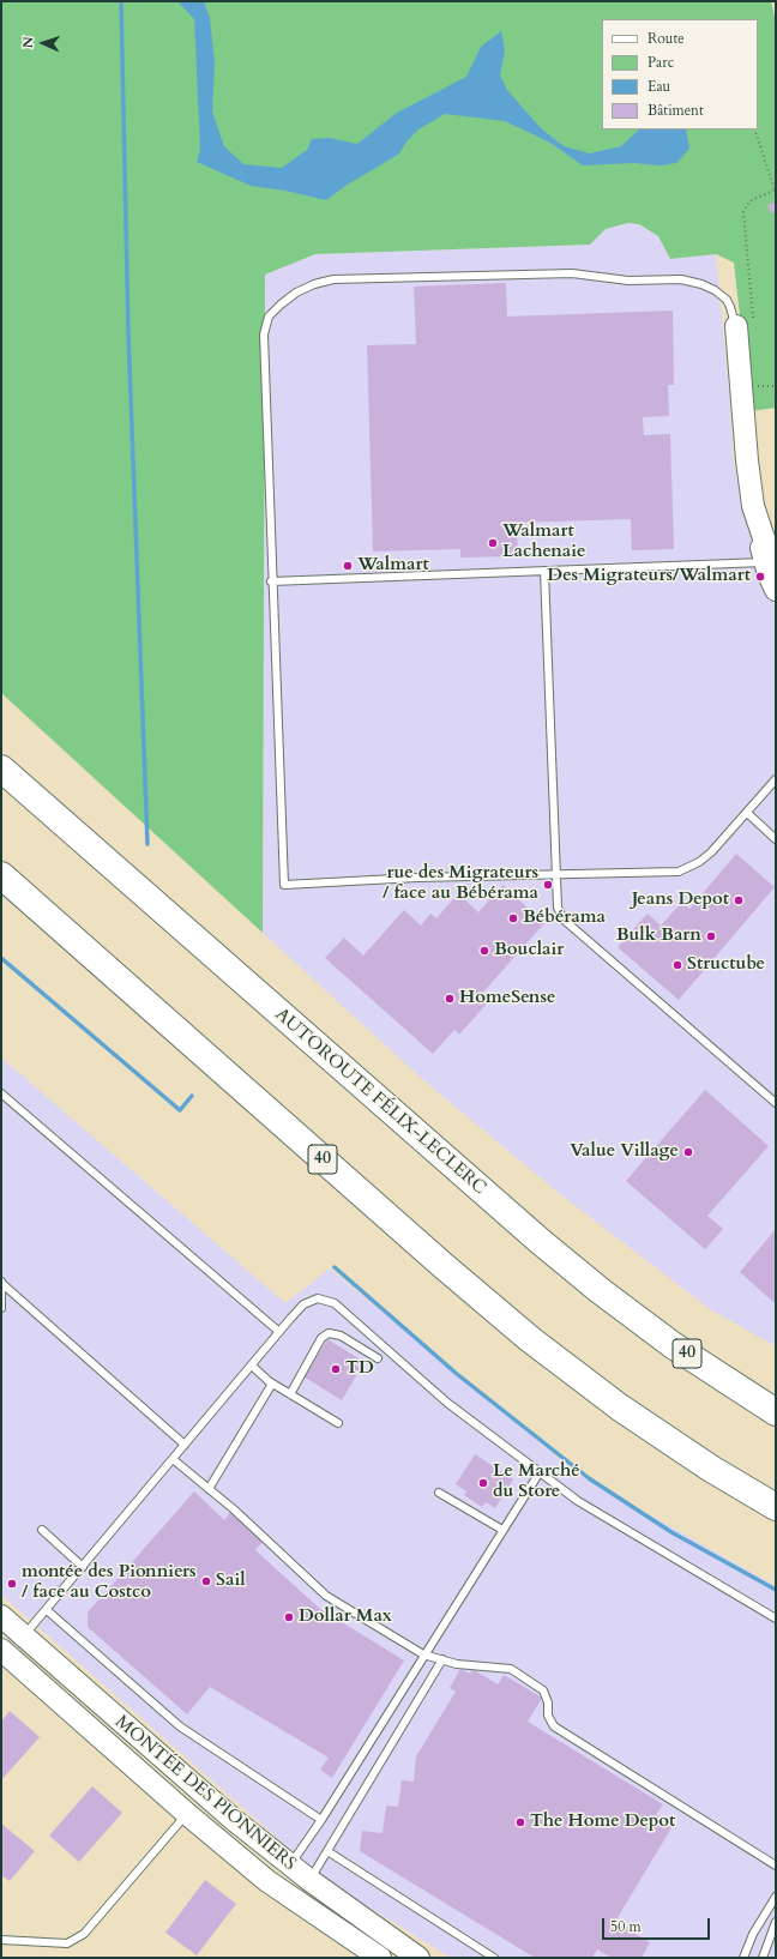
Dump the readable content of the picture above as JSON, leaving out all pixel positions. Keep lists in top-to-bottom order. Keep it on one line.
{"streets":{"highway":["AUTOROUTE FÉLIX-LECLERC","40"],"street":["MONTÉE DES PIONNIERS"]},"places":["Walmart Lachenaie","Walmart","Des Migrateurs/Walmart","rue des Migrateurs / face au Bébérama","Jeans Depot","Bébérama","Bulk Barn","Bouclair","Structube","HomeSense","Value Village","TD","Le Marché du Store","Sail","montée des Pionniers / face au Costco","Dollar Max","The Home Depot"],"legend":["Route","Parc","Eau","Bâtiment"],"scale_bar":"50 m","north":"left"}
